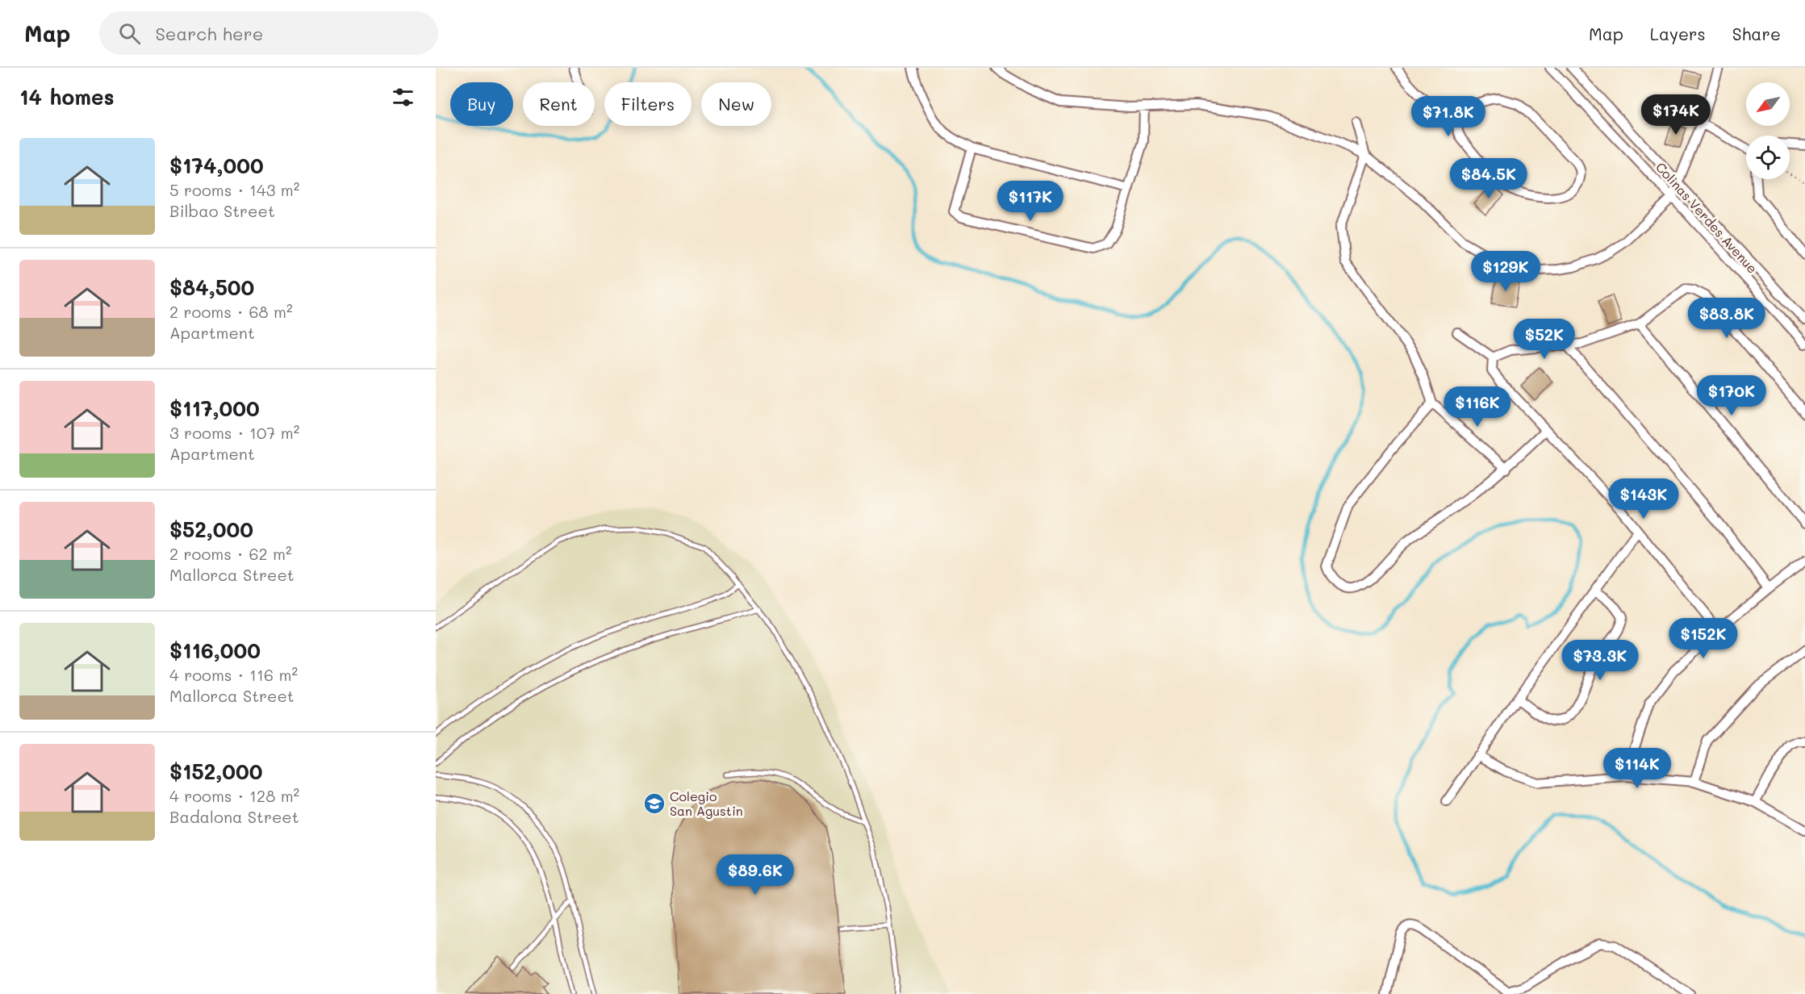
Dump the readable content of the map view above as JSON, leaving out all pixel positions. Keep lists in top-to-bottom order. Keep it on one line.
{"streets":{"street":["Colinas Verdes Avenue"]},"places":{"school or university":["Colegio San Agustin"]},"north":"bottom left","page":{"header":"Map","search":"Search here","nav":["Map","Layers","Share"],"heading":"14 homes","chip":["Buy","Rent","Filters","New"],"price":["$174K","$71.8K","$84.5K","$117K","$129K","$83.8K","$52K","$170K","$116K","$143K","$152K","$73.3K","$114K","$89.6K"],"list":[{"name":"$174,000","note":"5 rooms · 143 m² · Bilbao Street"},{"name":"$84,500","note":"2 rooms · 68 m² · Apartment"},{"name":"$117,000","note":"3 rooms · 107 m² · Apartment"},{"name":"$52,000","note":"2 rooms · 62 m² · Mallorca Street"},{"name":"$116,000","note":"4 rooms · 116 m² · Mallorca Street"},{"name":"$152,000","note":"4 rooms · 128 m² · Badalona Street"}]}}
